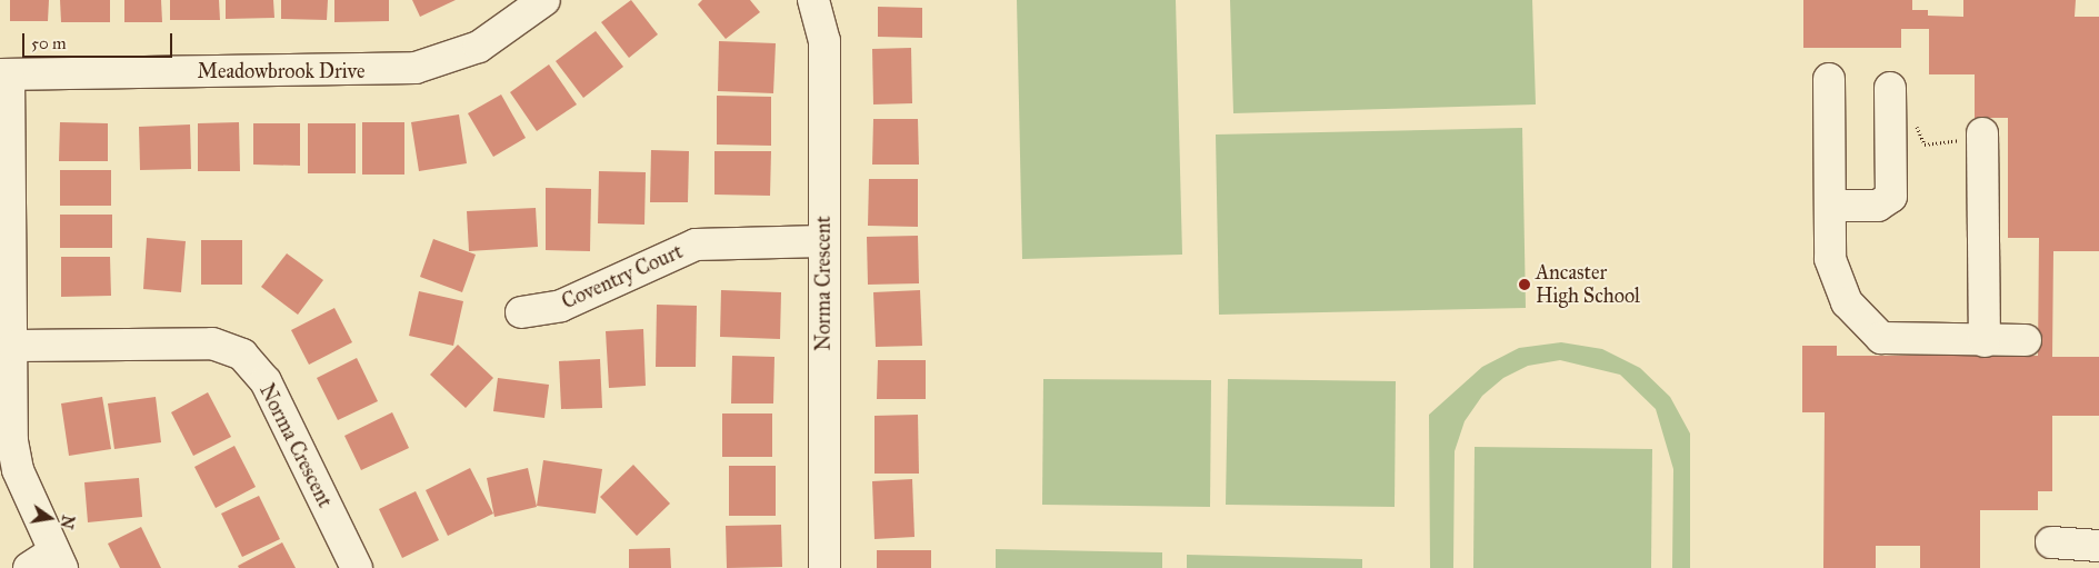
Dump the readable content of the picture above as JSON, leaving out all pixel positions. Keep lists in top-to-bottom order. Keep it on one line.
{"streets":{"street":["Meadowbrook Drive","Coventry Court","Norma Crescent"]},"crossings":[["Coventry Court","Norma Crescent"]],"places":["Ancaster High School"],"scale_bar":"50 m","north":"right"}
